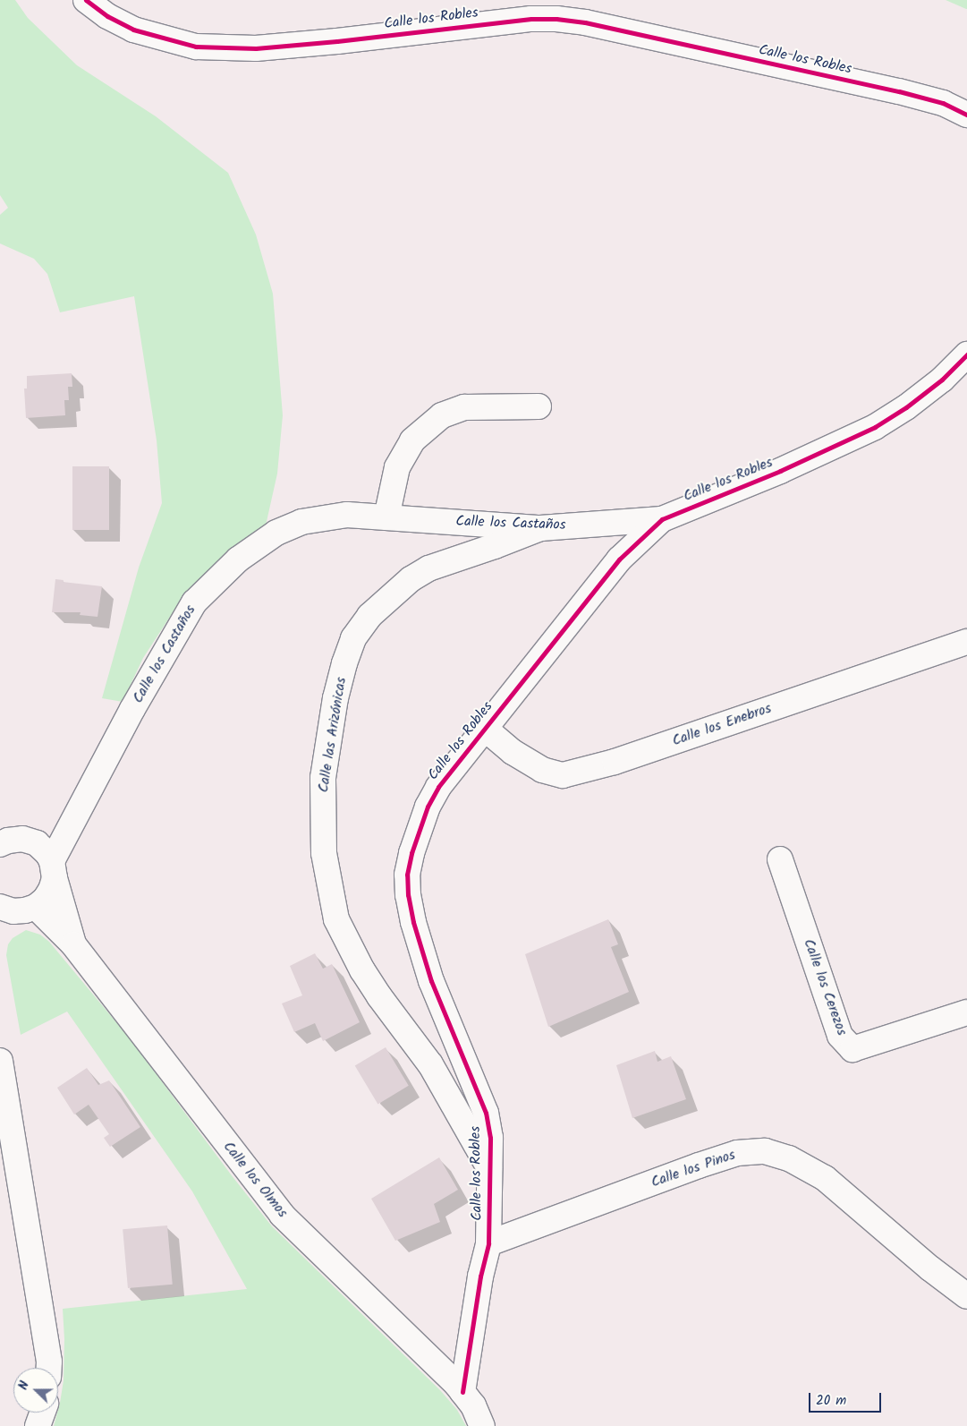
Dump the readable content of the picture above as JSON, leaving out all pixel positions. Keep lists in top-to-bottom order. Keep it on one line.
{"streets":{"street":["Calle los Robles","Calle los Castaños","Calle los Enebros","Calle las Arizónicas","Calle los Cerezos","Calle los Pinos","Calle los Olmos"]},"crossings":[["Calle los Robles","Calle los Castaños"],["Calle los Robles","Calle los Enebros"],["Calle los Robles","Calle las Arizónicas"],["Calle los Robles","Calle los Pinos"],["Calle los Robles","Calle los Olmos"],["Calle los Castaños","Calle las Arizónicas"],["Calle los Castaños","Calle los Olmos"]],"scale_bar":"20 m","north":"left"}
